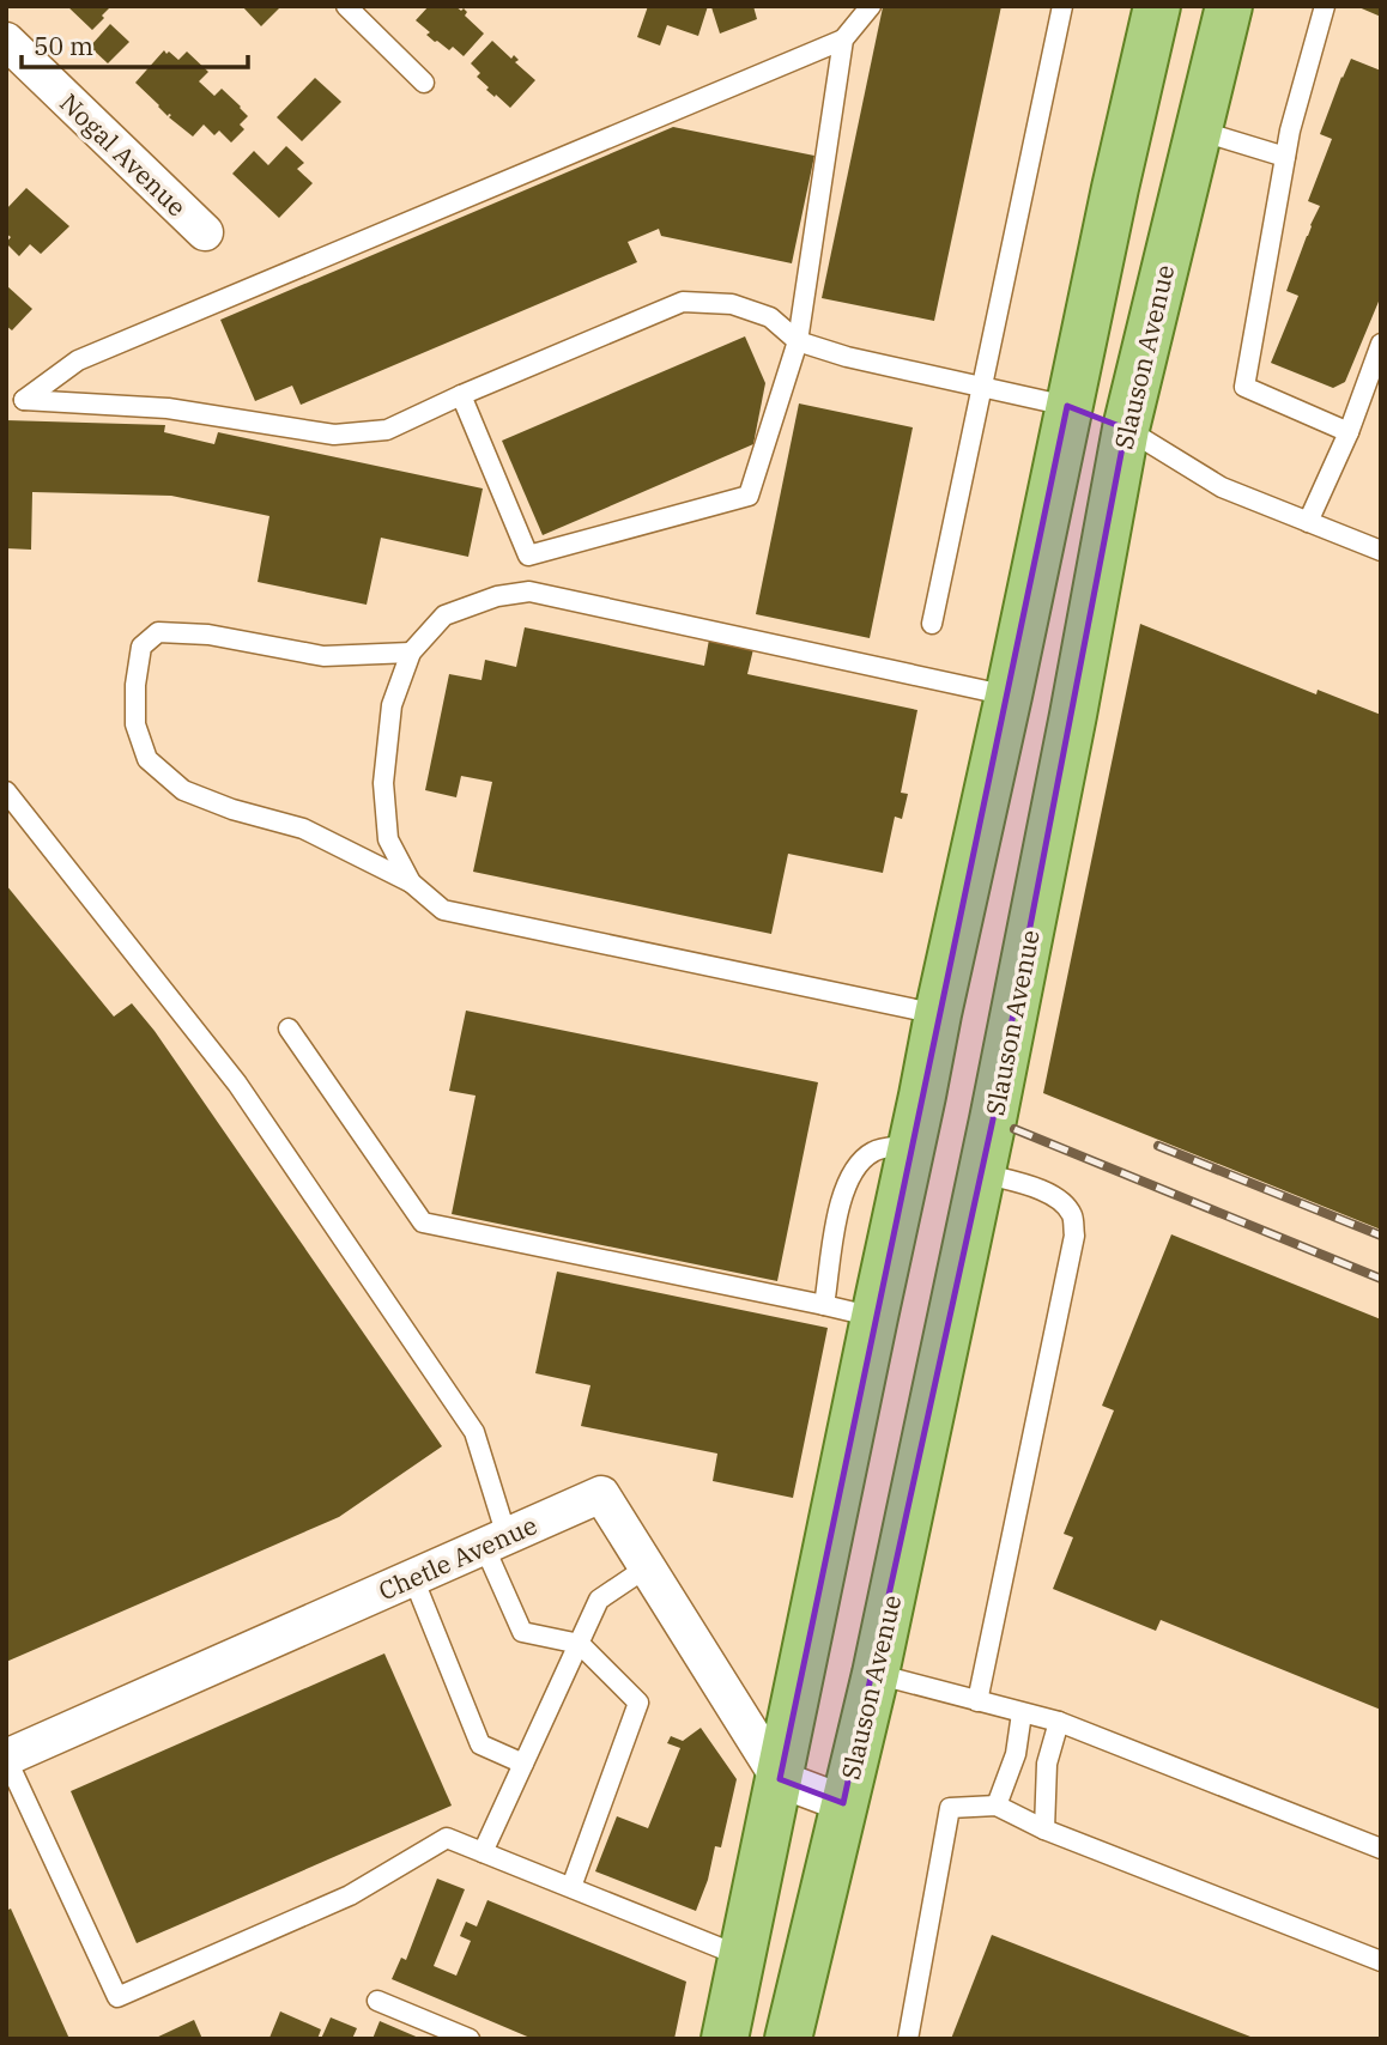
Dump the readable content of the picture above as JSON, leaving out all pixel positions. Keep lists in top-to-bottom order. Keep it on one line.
{"streets":{"main road":["Slauson Avenue"],"street":["Nogal Avenue","Chetle Avenue"]},"scale_bar":"50 m"}
